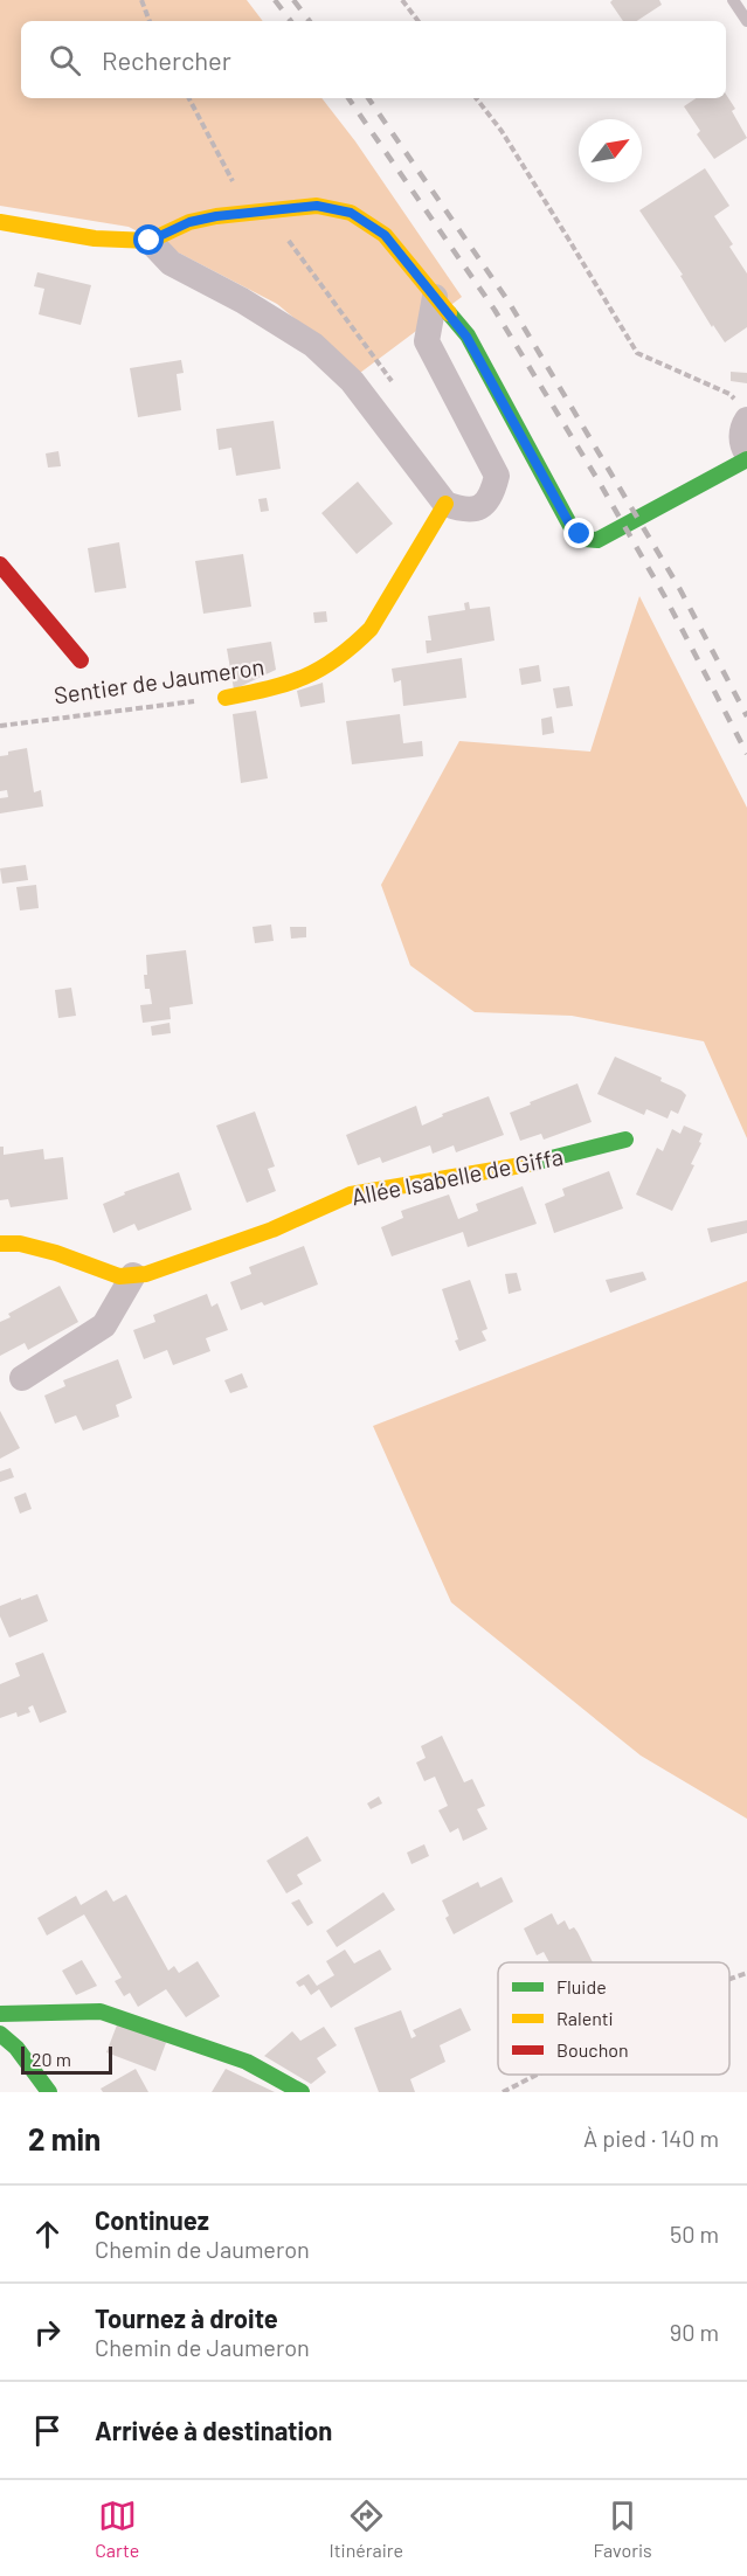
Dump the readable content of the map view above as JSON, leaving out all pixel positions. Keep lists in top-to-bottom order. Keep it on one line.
{"streets":{"street":["Sentier de Jaumeron","Allée Isabelle de Giffa"]},"legend":["Fluide","Ralenti","Bouchon"],"scale_bar":"20 m","north":"top right","page":{"search":"Rechercher","scale":"20 m","heading":["2 min","À pied · 140 m"],"list":[["Continuez","Chemin de Jaumeron","50 m"],["Tournez à droite","Chemin de Jaumeron","90 m"],"Arrivée à destination"],"nav":["Carte","Itinéraire","Favoris"]}}
